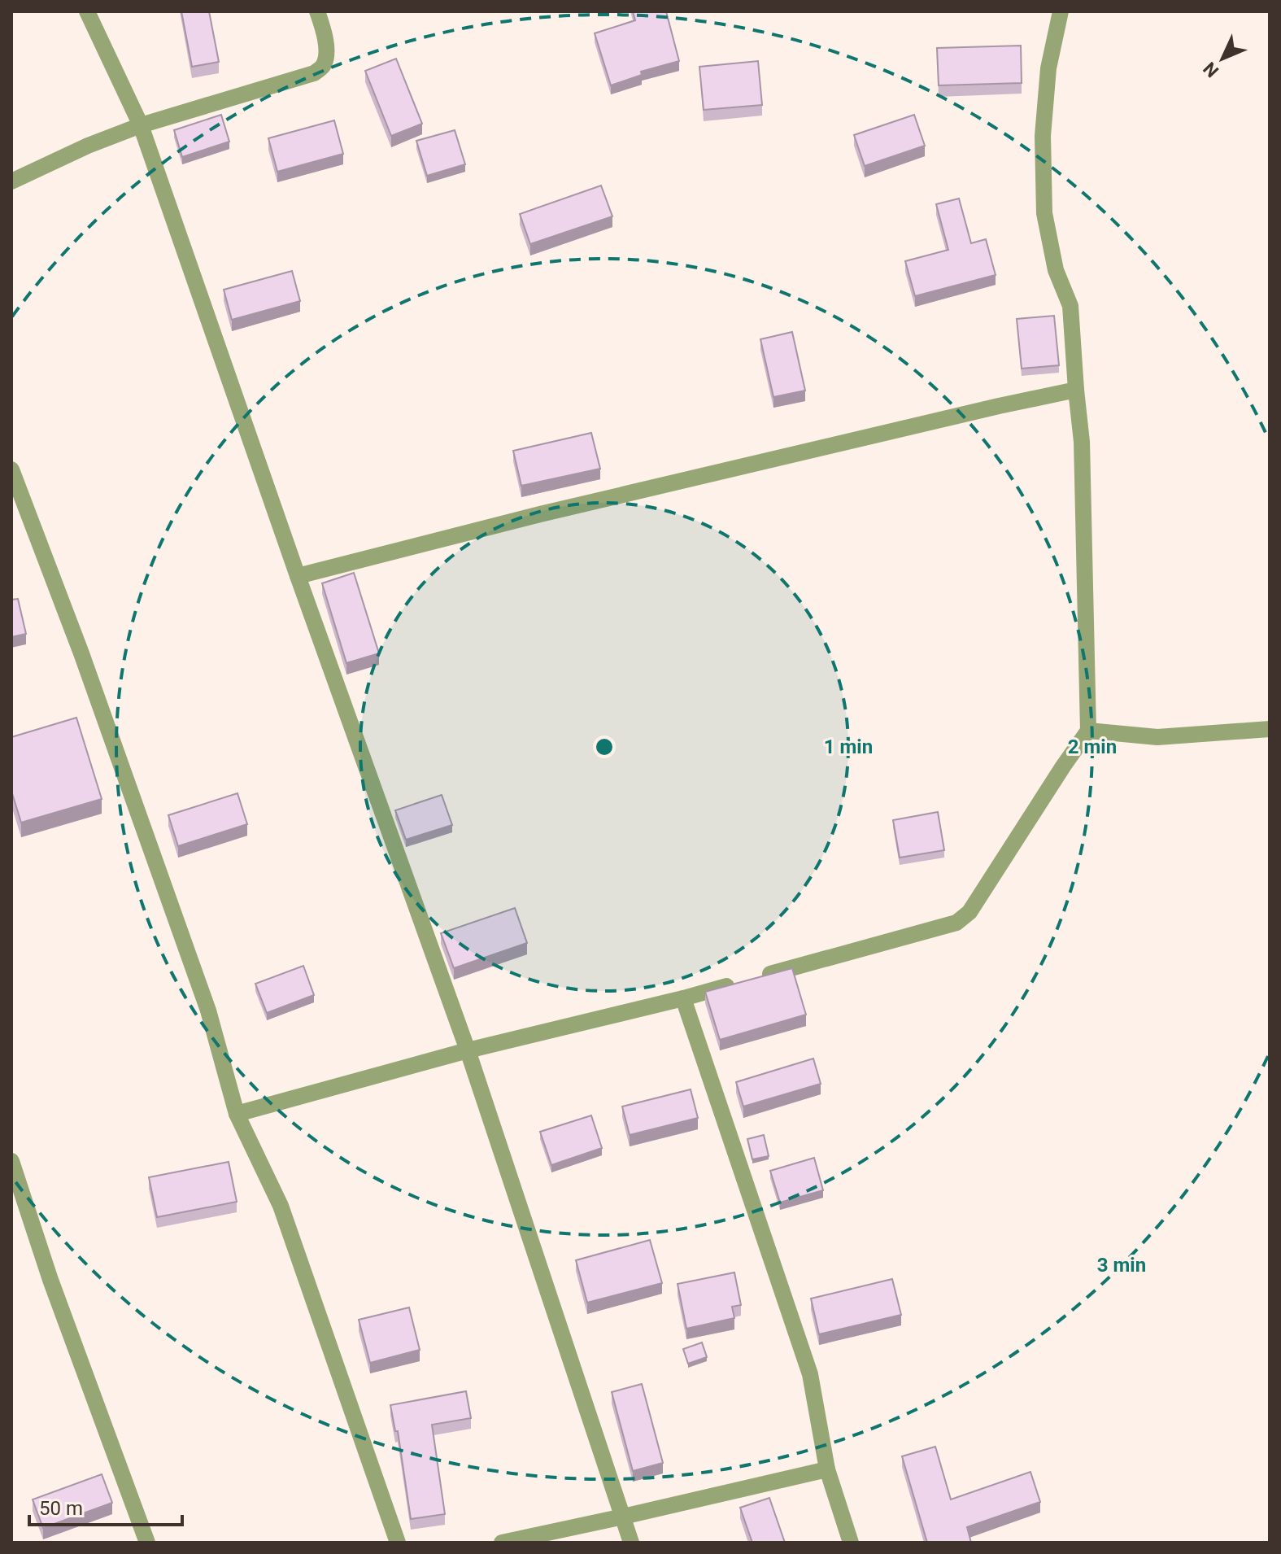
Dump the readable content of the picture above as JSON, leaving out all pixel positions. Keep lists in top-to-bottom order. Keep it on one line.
{"scale_bar":"50 m","north":"bottom left","rings":["1 min","2 min","3 min"]}
